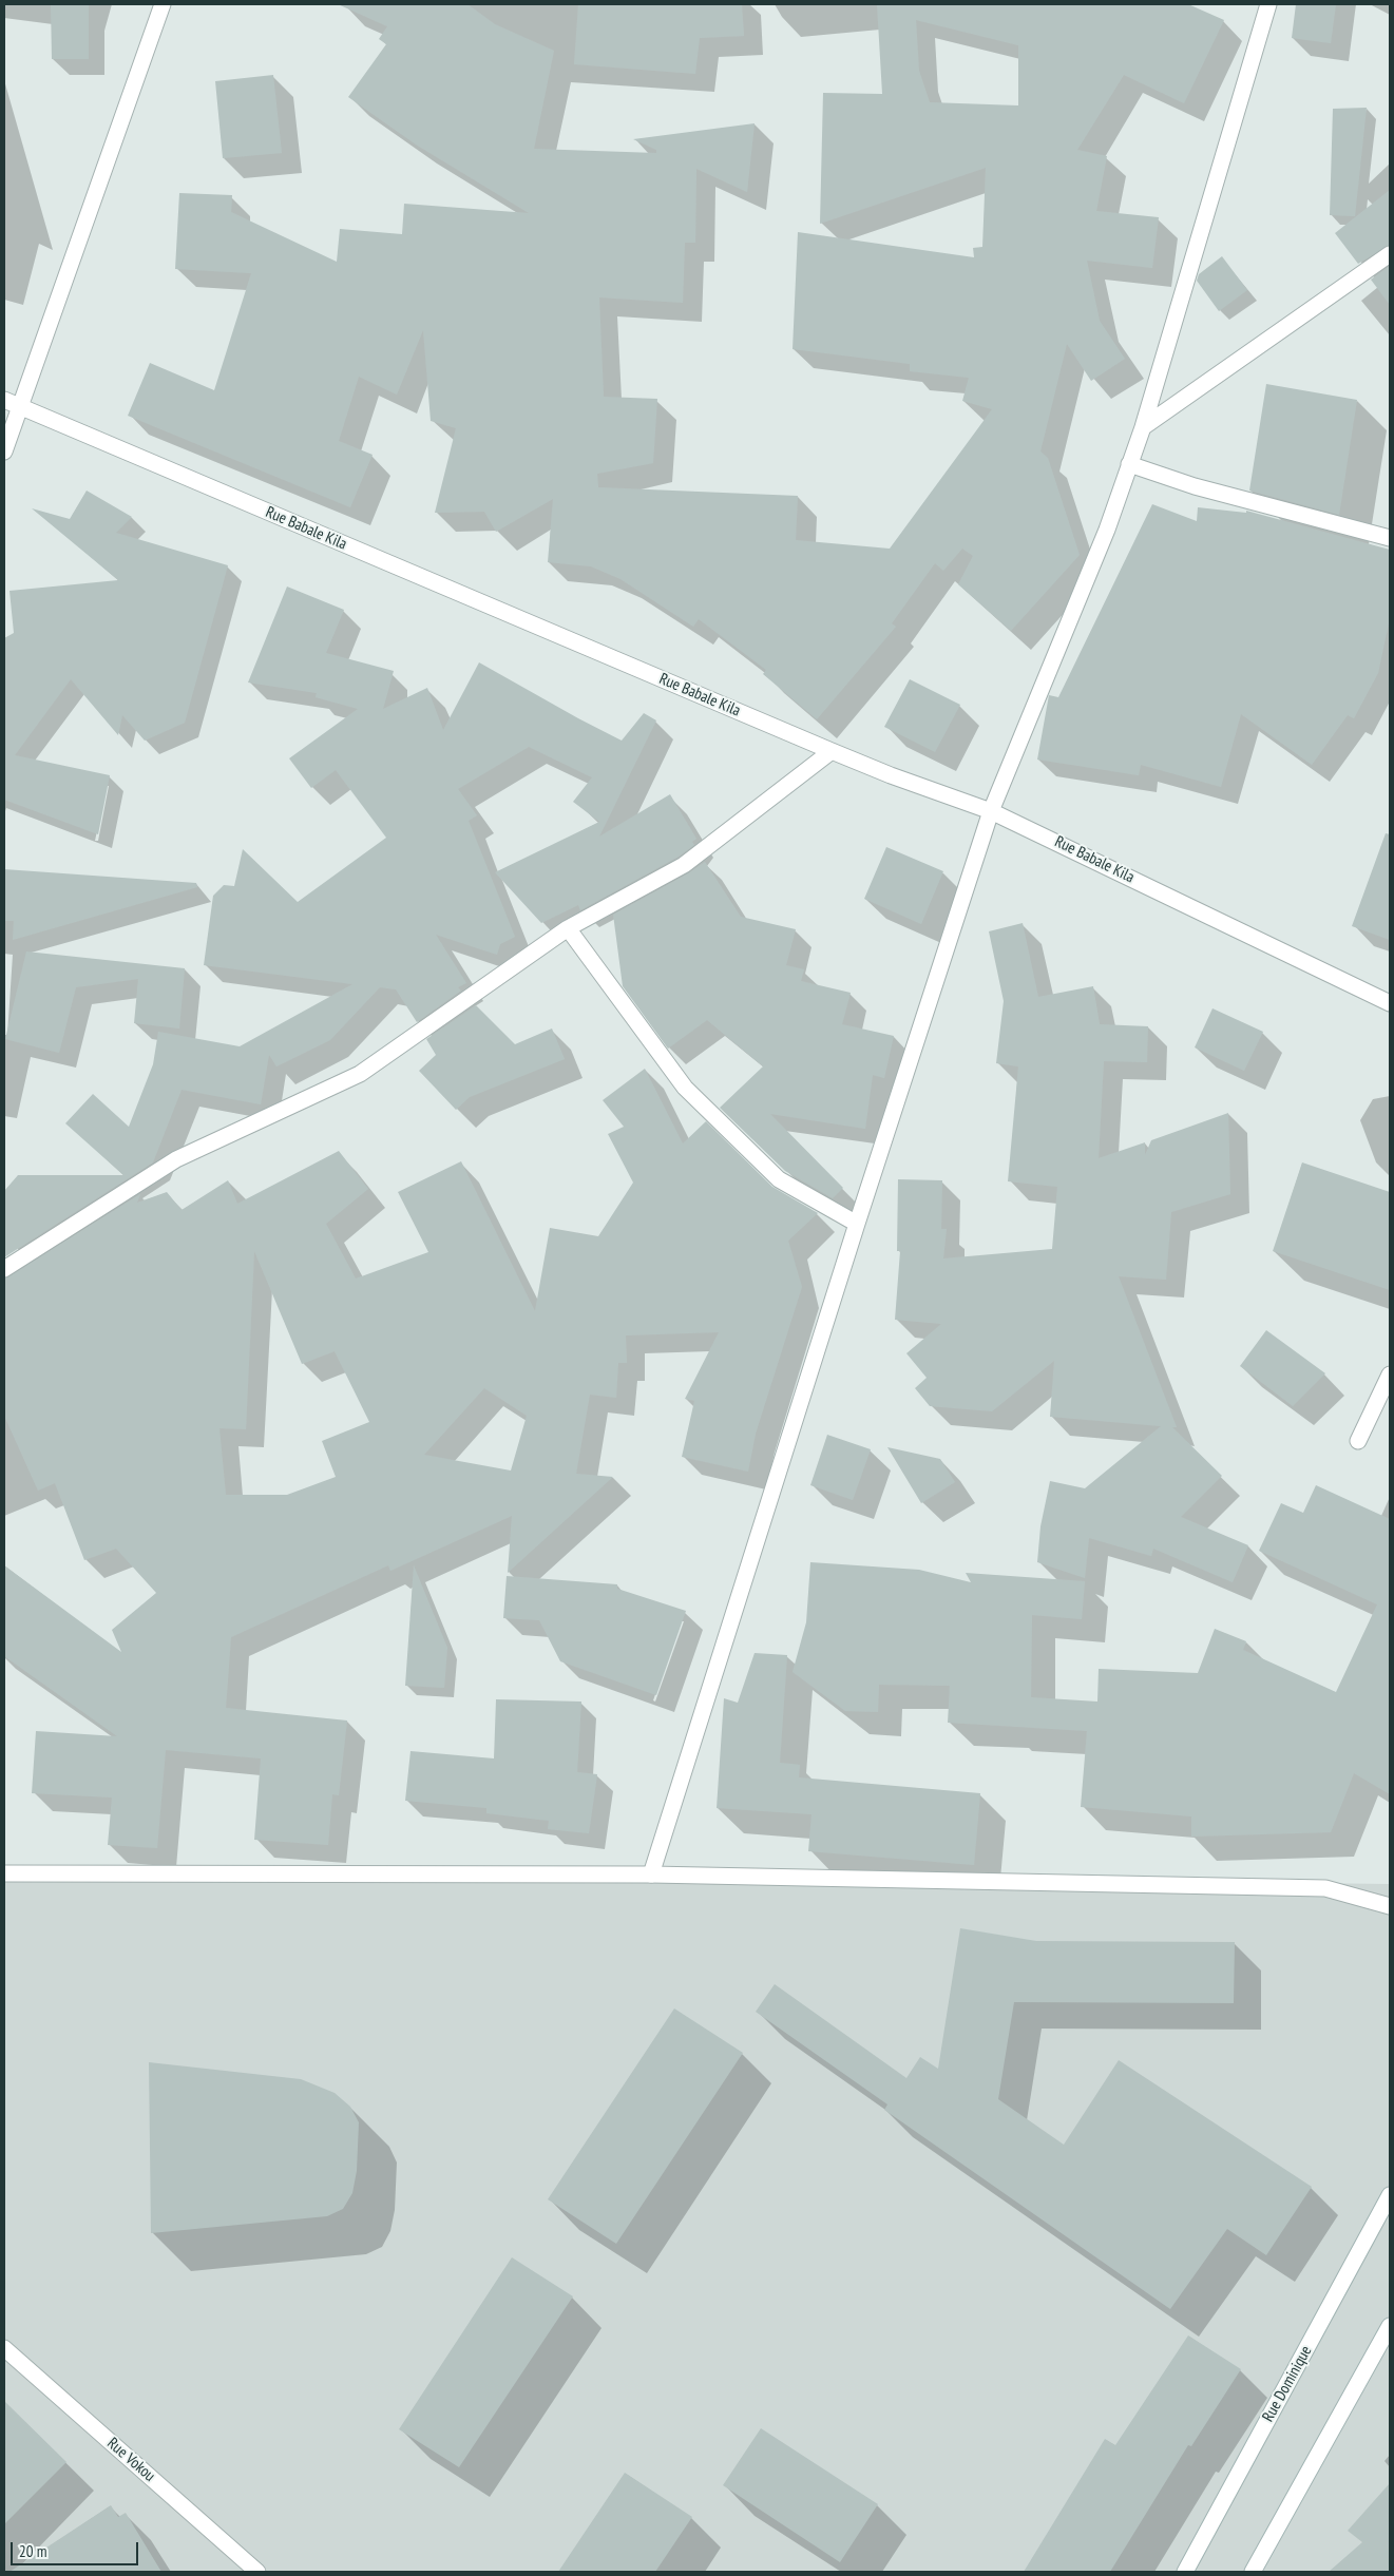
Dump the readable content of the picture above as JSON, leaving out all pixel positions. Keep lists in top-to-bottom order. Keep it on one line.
{"streets":{"street":["Rue Babale Kila","Rue Dominique","Rue Vokou"]},"scale_bar":"20 m"}
